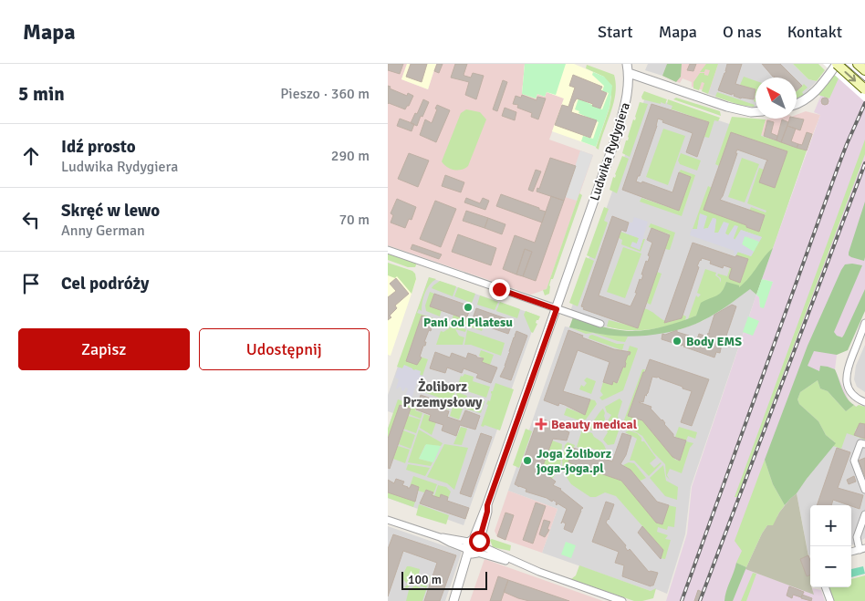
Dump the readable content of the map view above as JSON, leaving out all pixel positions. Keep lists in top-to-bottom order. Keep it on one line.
{"streets":{"street":["Ludwika Rydygiera"]},"districts":["Żoliborz Przemysłowy"],"places":{"other":["Pani od Pilatesu","Body EMS","Joga Żoliborz joga-joga.pl"],"health":["Beauty medical"]},"scale_bar":"100 m","north":"top left","page":{"header":"Mapa","nav":["Start","Mapa","O nas","Kontakt"],"heading":["5 min","Pieszo · 360 m"],"list":[["Idź prosto","Ludwika Rydygiera","290 m"],["Skręć w lewo","Anny German","70 m"],"Cel podróży"],"buttons":["Zapisz","Udostępnij"],"map_buttons":["+","−"],"scale":"100 m"}}
